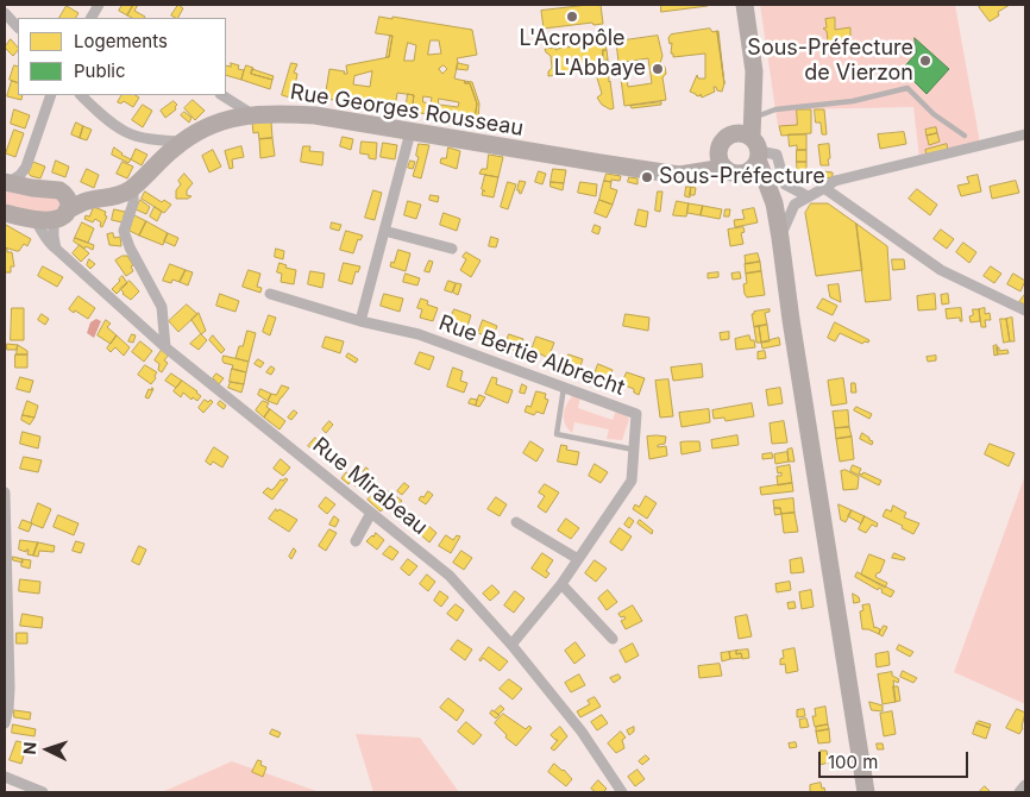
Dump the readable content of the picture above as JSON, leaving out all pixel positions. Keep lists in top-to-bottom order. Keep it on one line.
{"streets":{"main road":["Rue Georges Rousseau"],"street":["Rue Bertie Albrecht","Rue Mirabeau"]},"crossings":[["Rue Georges Rousseau","Rue Mirabeau"],["Rue Bertie Albrecht","Rue Mirabeau"]],"places":["L'Acropôle","Sous-Préfecture de Vierzon","L'Abbaye","Sous-Préfecture"],"legend":["Logements","Public"],"scale_bar":"100 m","north":"left"}
